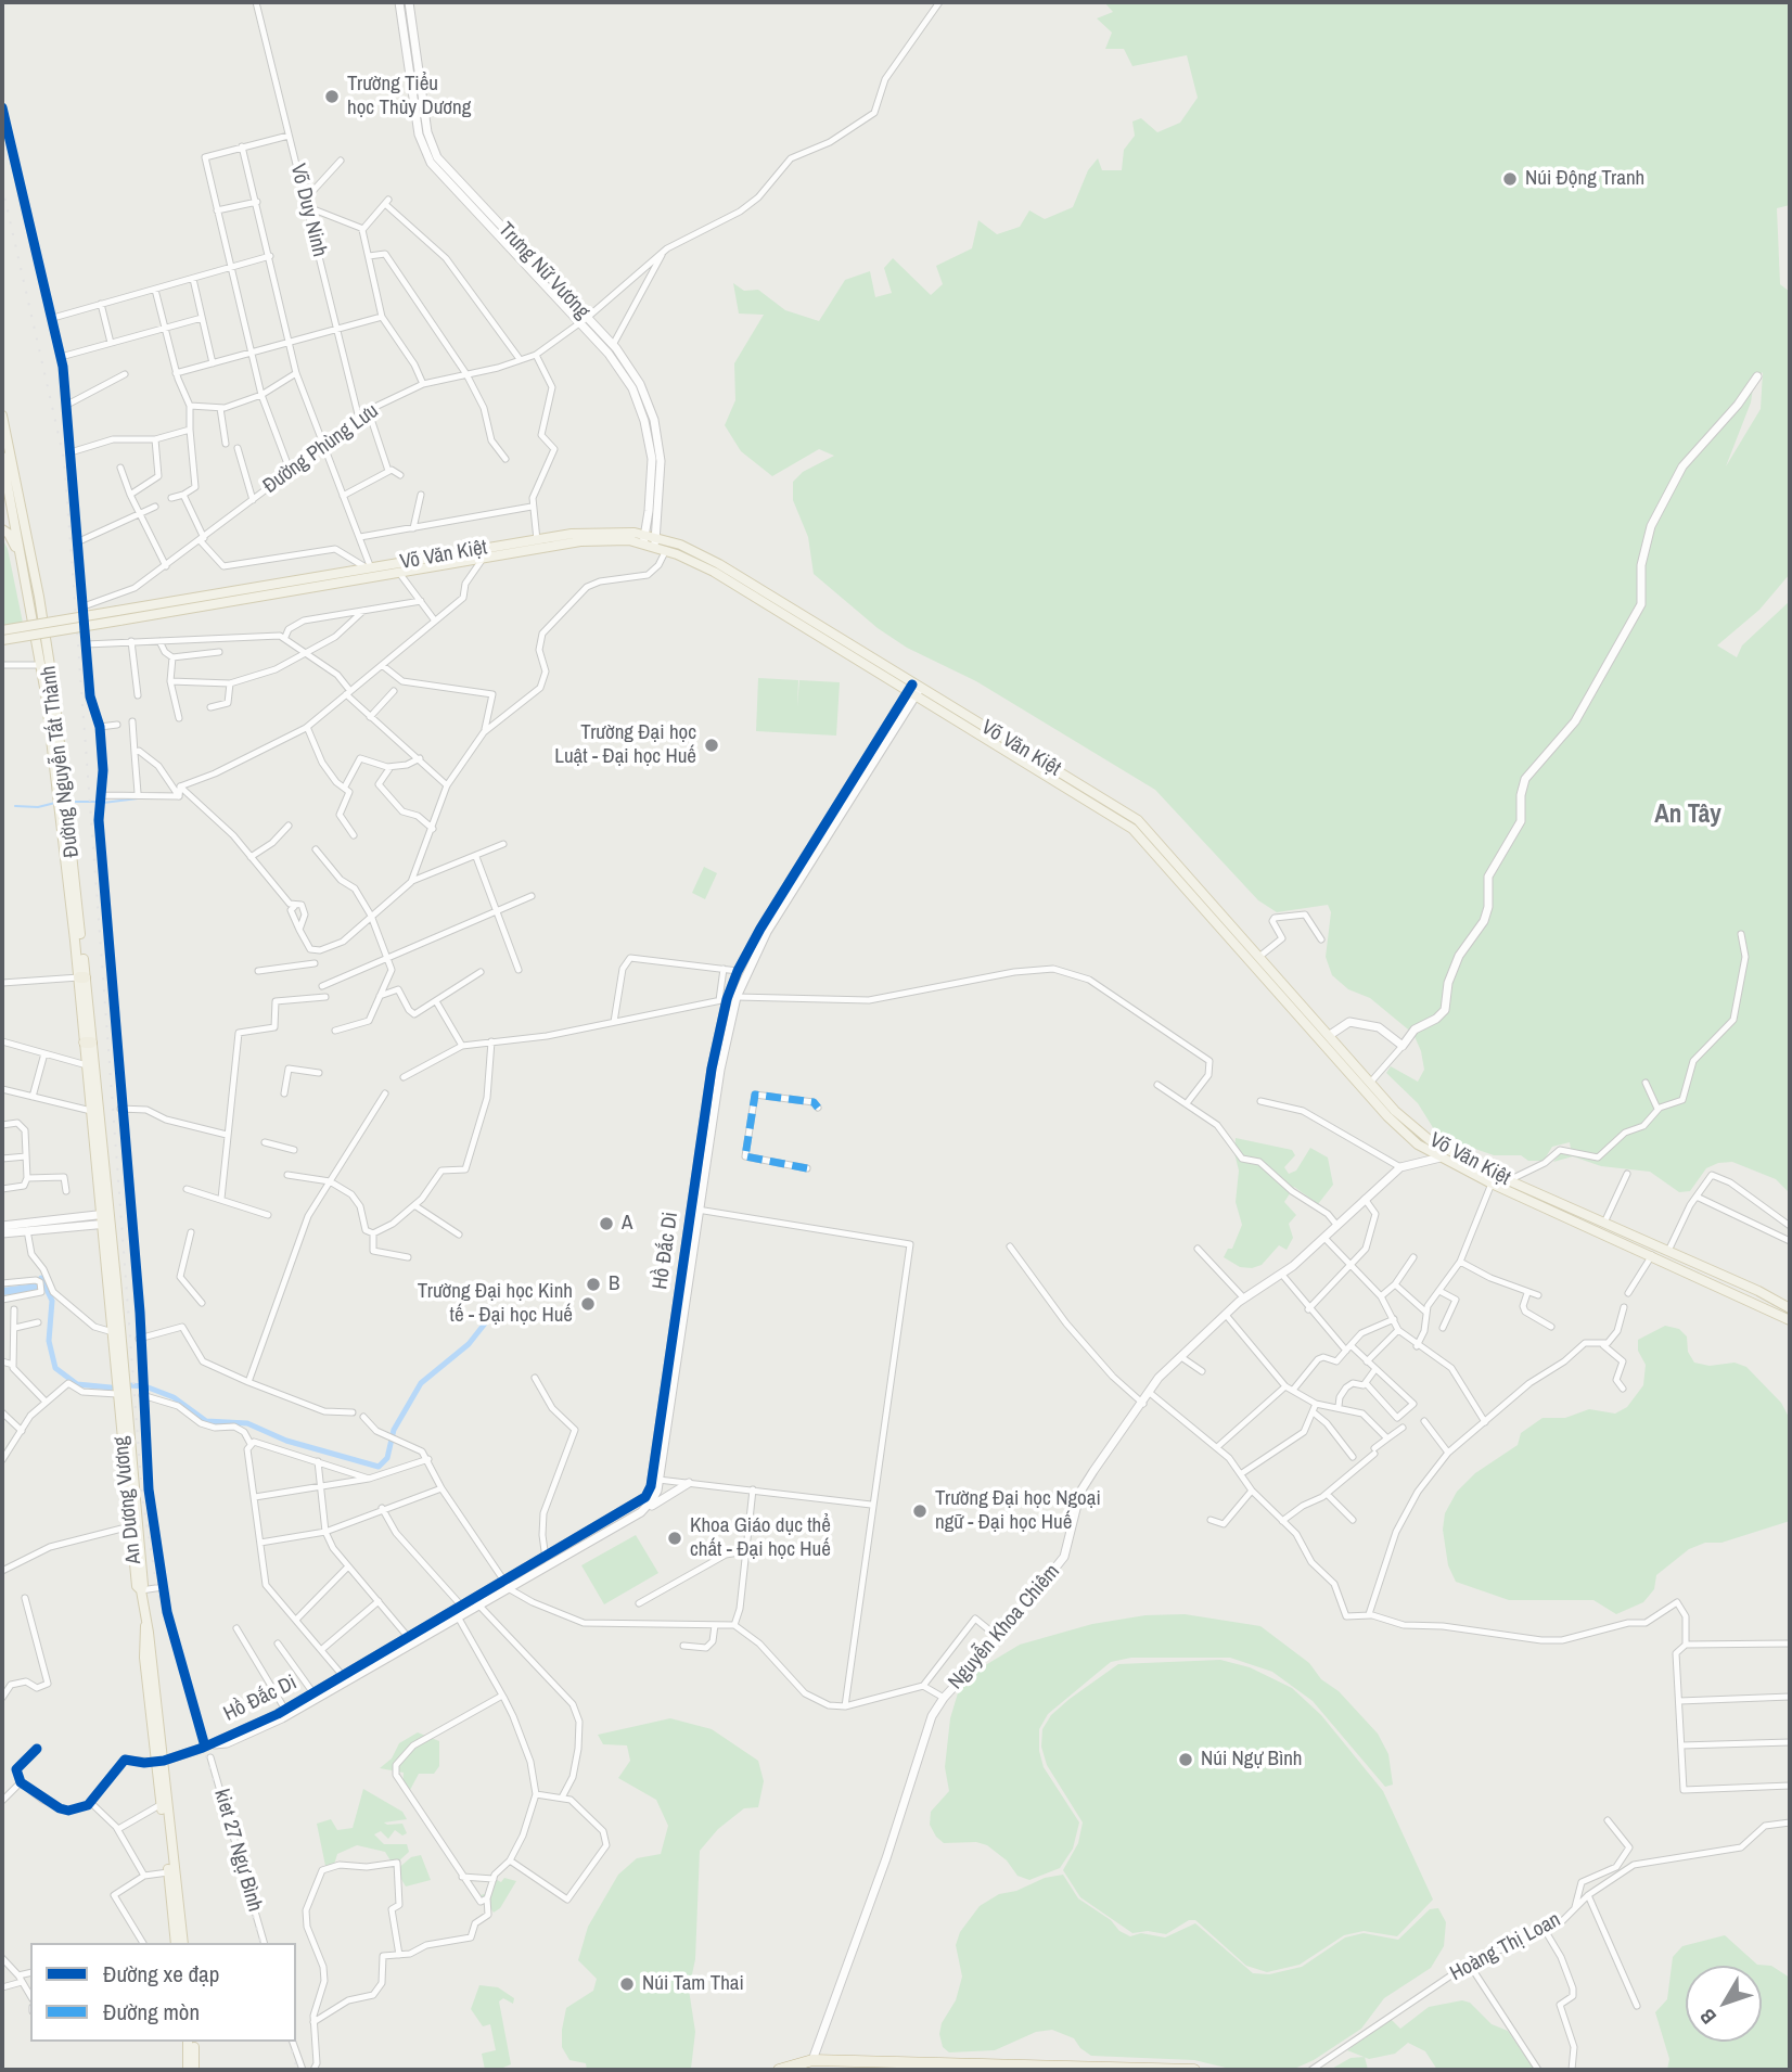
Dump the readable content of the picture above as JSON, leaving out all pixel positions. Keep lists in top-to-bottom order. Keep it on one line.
{"streets":{"main road":["Võ Văn Kiệt","Đường Nguyễn Tất Thành","An Dương Vương"],"street":["Võ Duy Ninh","Trưng Nữ Vương","Đường Phùng Lưu","Hồ Đắc Di","Nguyễn Khoa Chiêm","kiet 27 Ngự Bình","Hoàng Thị Loan"]},"crossings":[["Võ Duy Ninh","Đường Phùng Lưu"],["Trưng Nữ Vương","Đường Phùng Lưu"],["Trưng Nữ Vương","Võ Văn Kiệt"],["Võ Văn Kiệt","Hồ Đắc Di"],["Võ Văn Kiệt","Nguyễn Khoa Chiêm"],["Đường Nguyễn Tất Thành","An Dương Vương"]],"districts":["An Tây"],"places":["Trường Tiểu học Thủy Dương","Núi Động Tranh","Trường Đại học Luật - Đại học Huế","A","B","Trường Đại học Kinh tế - Đại học Huế","Trường Đại học Ngoại ngữ - Đại học Huế","Khoa Giáo dục thể chất - Đại học Huế","Núi Ngự Bình","Núi Tam Thai"],"legend":["Đường xe đạp","Đường mòn"],"north":"bottom left"}
